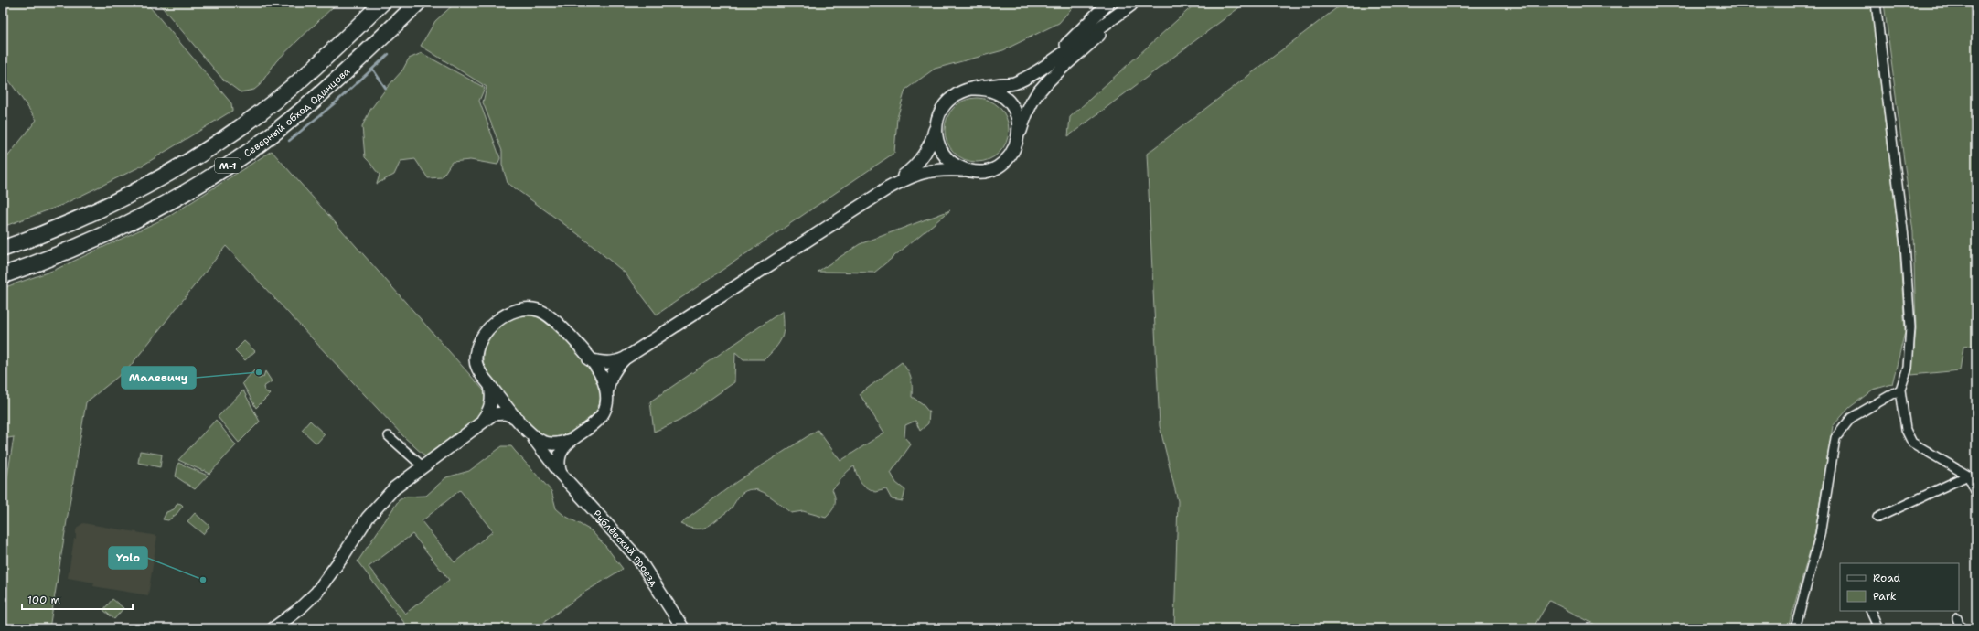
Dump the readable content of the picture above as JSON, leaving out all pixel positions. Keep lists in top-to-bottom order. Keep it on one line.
{"streets":{"highway":["Северный обход Одинцова","М-1"],"street":["Рублёвский проезд"]},"places":["Малевичу","Yolo"],"legend":["Road","Park"],"scale_bar":"100 m"}
